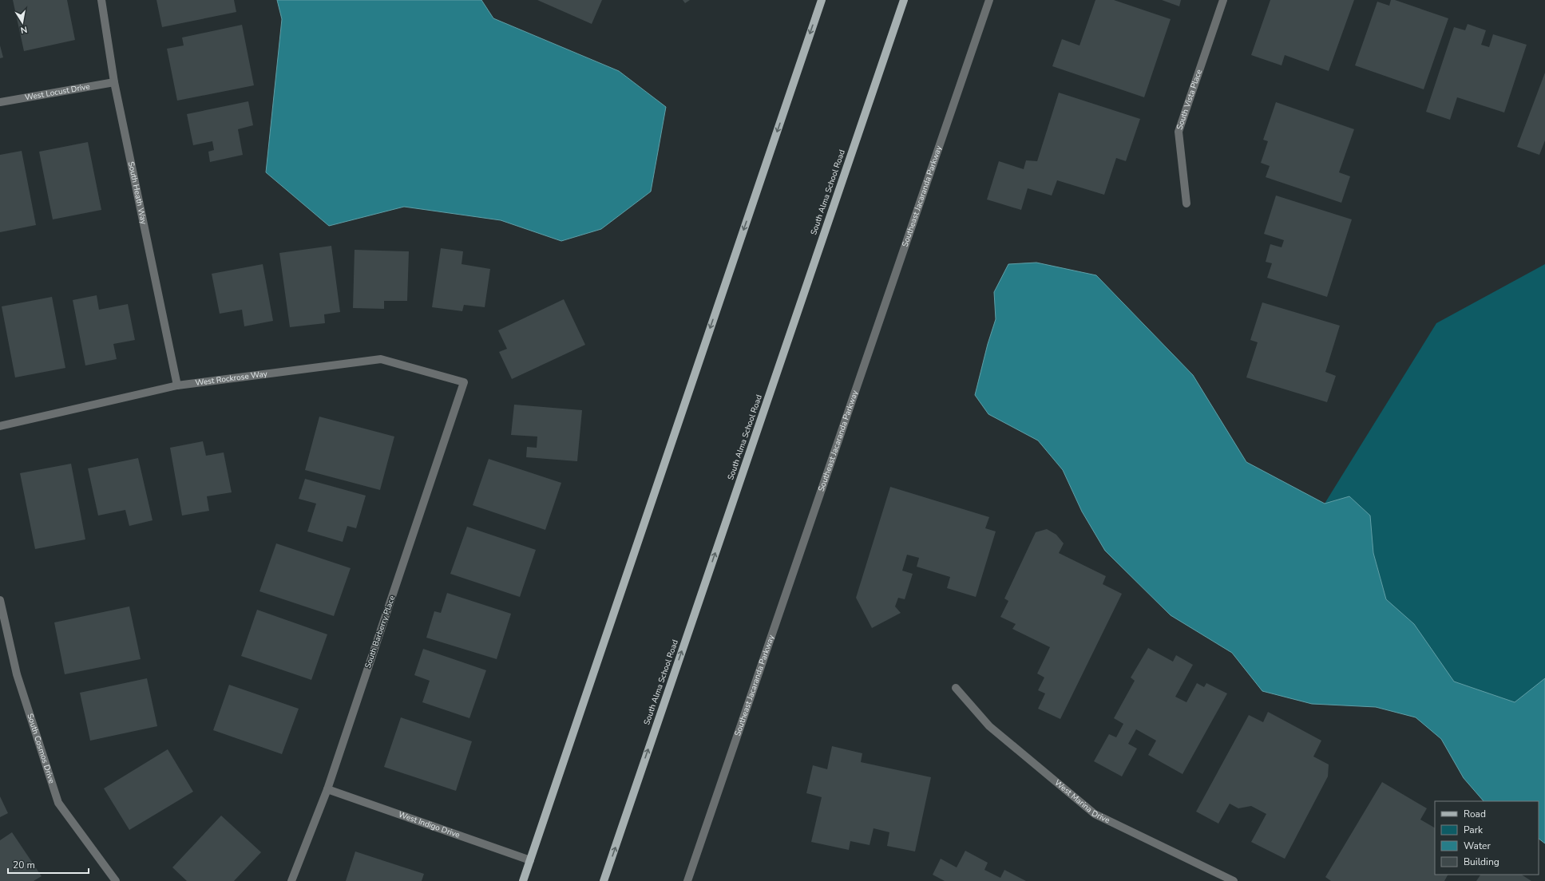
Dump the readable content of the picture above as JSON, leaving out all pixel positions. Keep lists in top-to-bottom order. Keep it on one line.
{"streets":{"main road":["South Alma School Road"],"street":["West Locust Drive","South Vista Place","South Heath Way","Southeast Jacaranda Parkway","West Rockrose Way","South Barberry Place","South Cosmos Drive","West Marina Drive","West Indigo Drive"]},"crossings":[["West Locust Drive","South Heath Way"],["South Heath Way","West Rockrose Way"],["West Rockrose Way","South Barberry Place"],["South Barberry Place","West Indigo Drive"]],"one_way":["South Alma School Road"],"legend":["Road","Park","Water","Building"],"scale_bar":"20 m","north":"bottom"}
